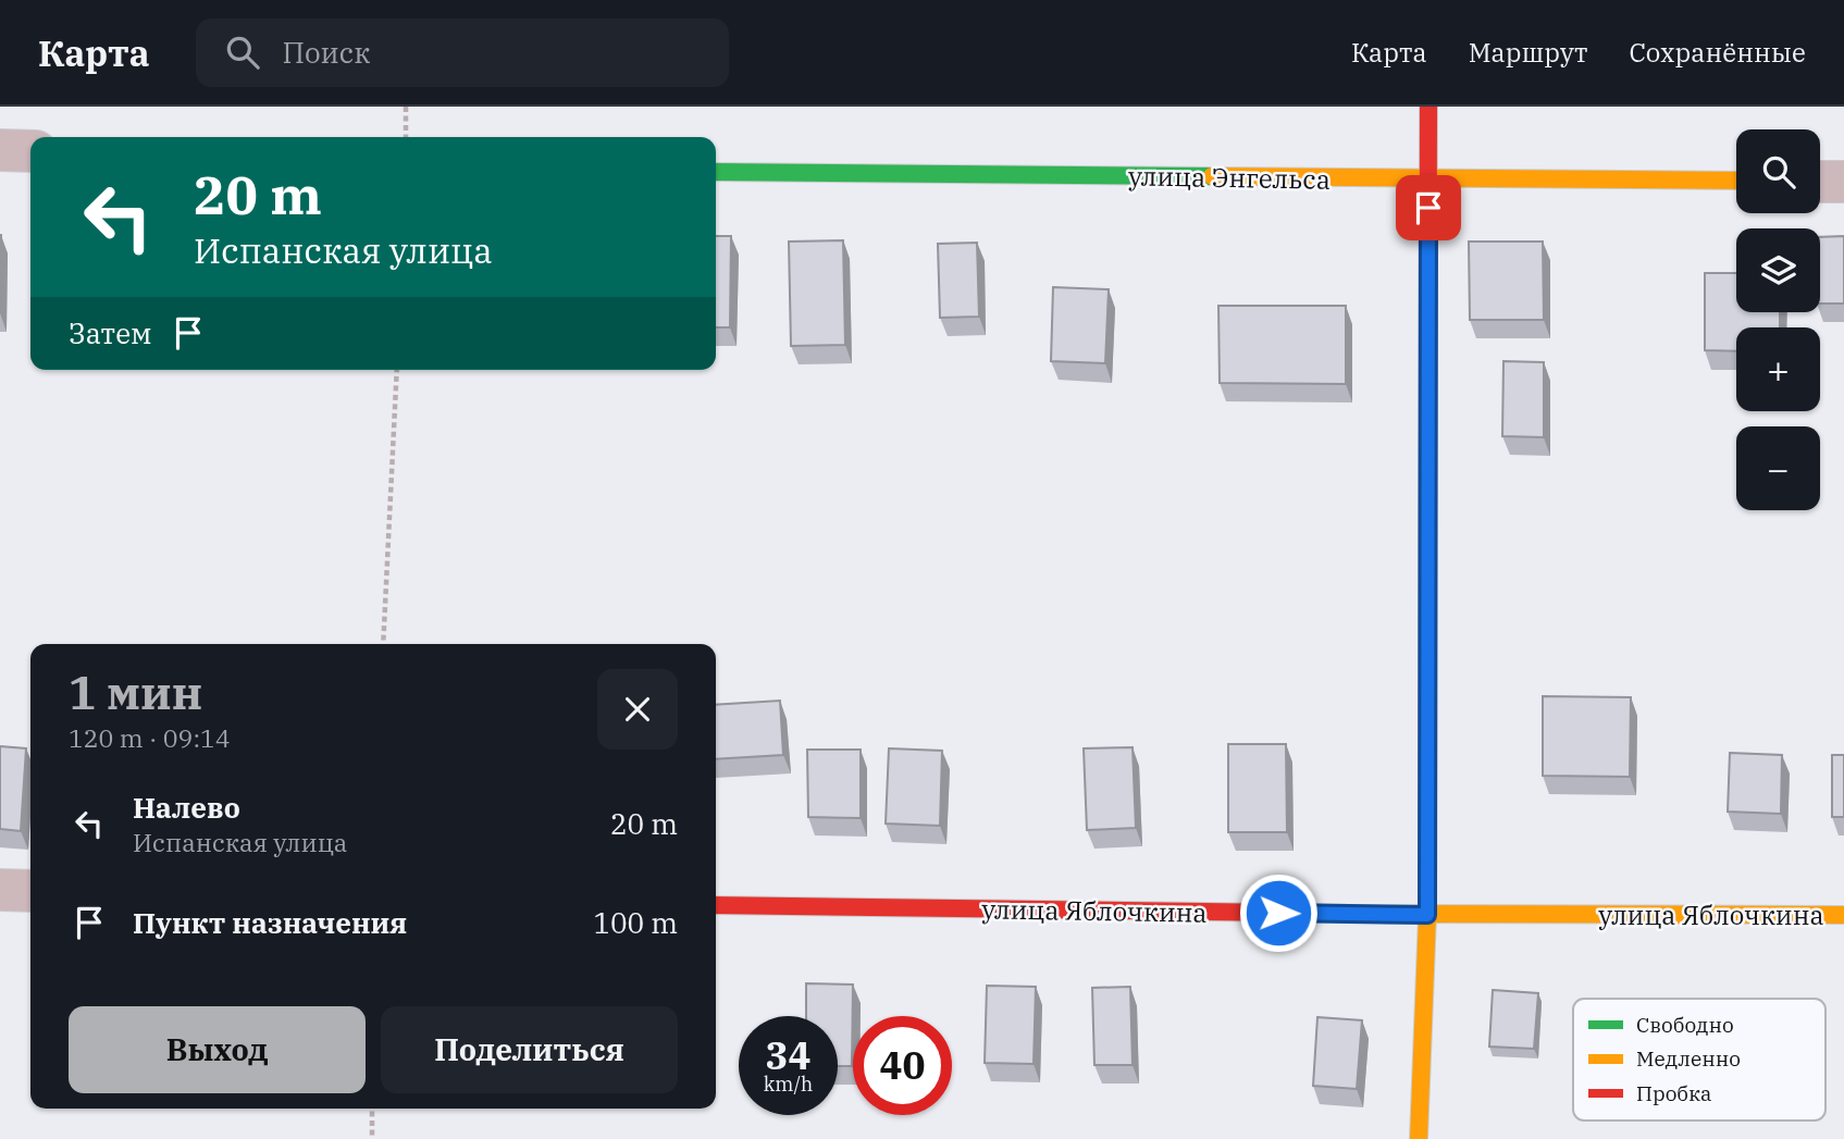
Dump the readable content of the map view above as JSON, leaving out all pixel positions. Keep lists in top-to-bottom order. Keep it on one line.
{"streets":{"street":["улица Энгельса","улица Яблочкина"]},"legend":["Свободно","Медленно","Пробка"],"page":{"header":"Карта","search":"Поиск","nav":["Карта","Маршрут","Сохранённые"],"map_buttons":["+","−"],"turn":["20 m","Испанская улица"],"then":"Затем","heading":["1 мин","120 m · 09:14"],"list":[{"name":"Налево","note":"Испанская улица","value":"20 m"},{"name":"Пункт назначения","value":"100 m"}],"buttons":["Выход","Поделиться"],"speed":"34 km/h","limit":"40"}}
